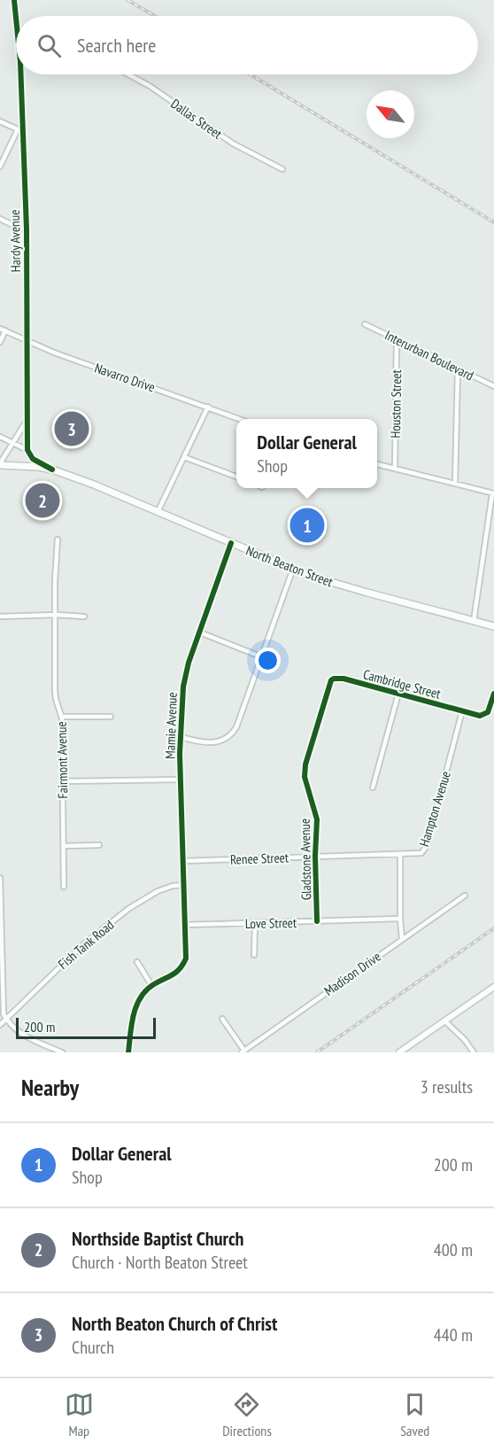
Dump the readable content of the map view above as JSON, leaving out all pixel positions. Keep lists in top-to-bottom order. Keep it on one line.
{"streets":{"main road":["North Beaton Street"],"street":["Dallas Street","Hardy Avenue","Interurban Boulevard","Navarro Drive","Houston Street","Cambridge Street","Mamie Avenue","Fairmont Avenue","Hampton Avenue","Renee Street","Gladstone Avenue","Love Street","Fish Tank Road","Madison Drive"]},"crossings":[["Hardy Avenue","Navarro Drive"],["Interurban Boulevard","Houston Street"],["North Beaton Street","Mamie Avenue"],["Cambridge Street","Hampton Avenue"],["Cambridge Street","Gladstone Avenue"],["Mamie Avenue","Renee Street"],["Mamie Avenue","Love Street"],["Mamie Avenue","Fish Tank Road"],["Hampton Avenue","Renee Street"],["Hampton Avenue","Love Street"],["Renee Street","Gladstone Avenue"],["Gladstone Avenue","Love Street"]],"scale_bar":"200 m","north":"top left","page":{"search":"Search here","pins":["3","2","1"],"popup":["Dollar General","Shop"],"scale":"200 m","heading":["Nearby","3 results"],"list":[{"mark":"1","name":"Dollar General","note":"Shop","value":"200 m"},{"mark":"2","name":"Northside Baptist Church","note":"Church · North Beaton Street","value":"400 m"},{"mark":"3","name":"North Beaton Church of Christ","note":"Church","value":"440 m"}],"nav":["Map","Directions","Saved"]}}
